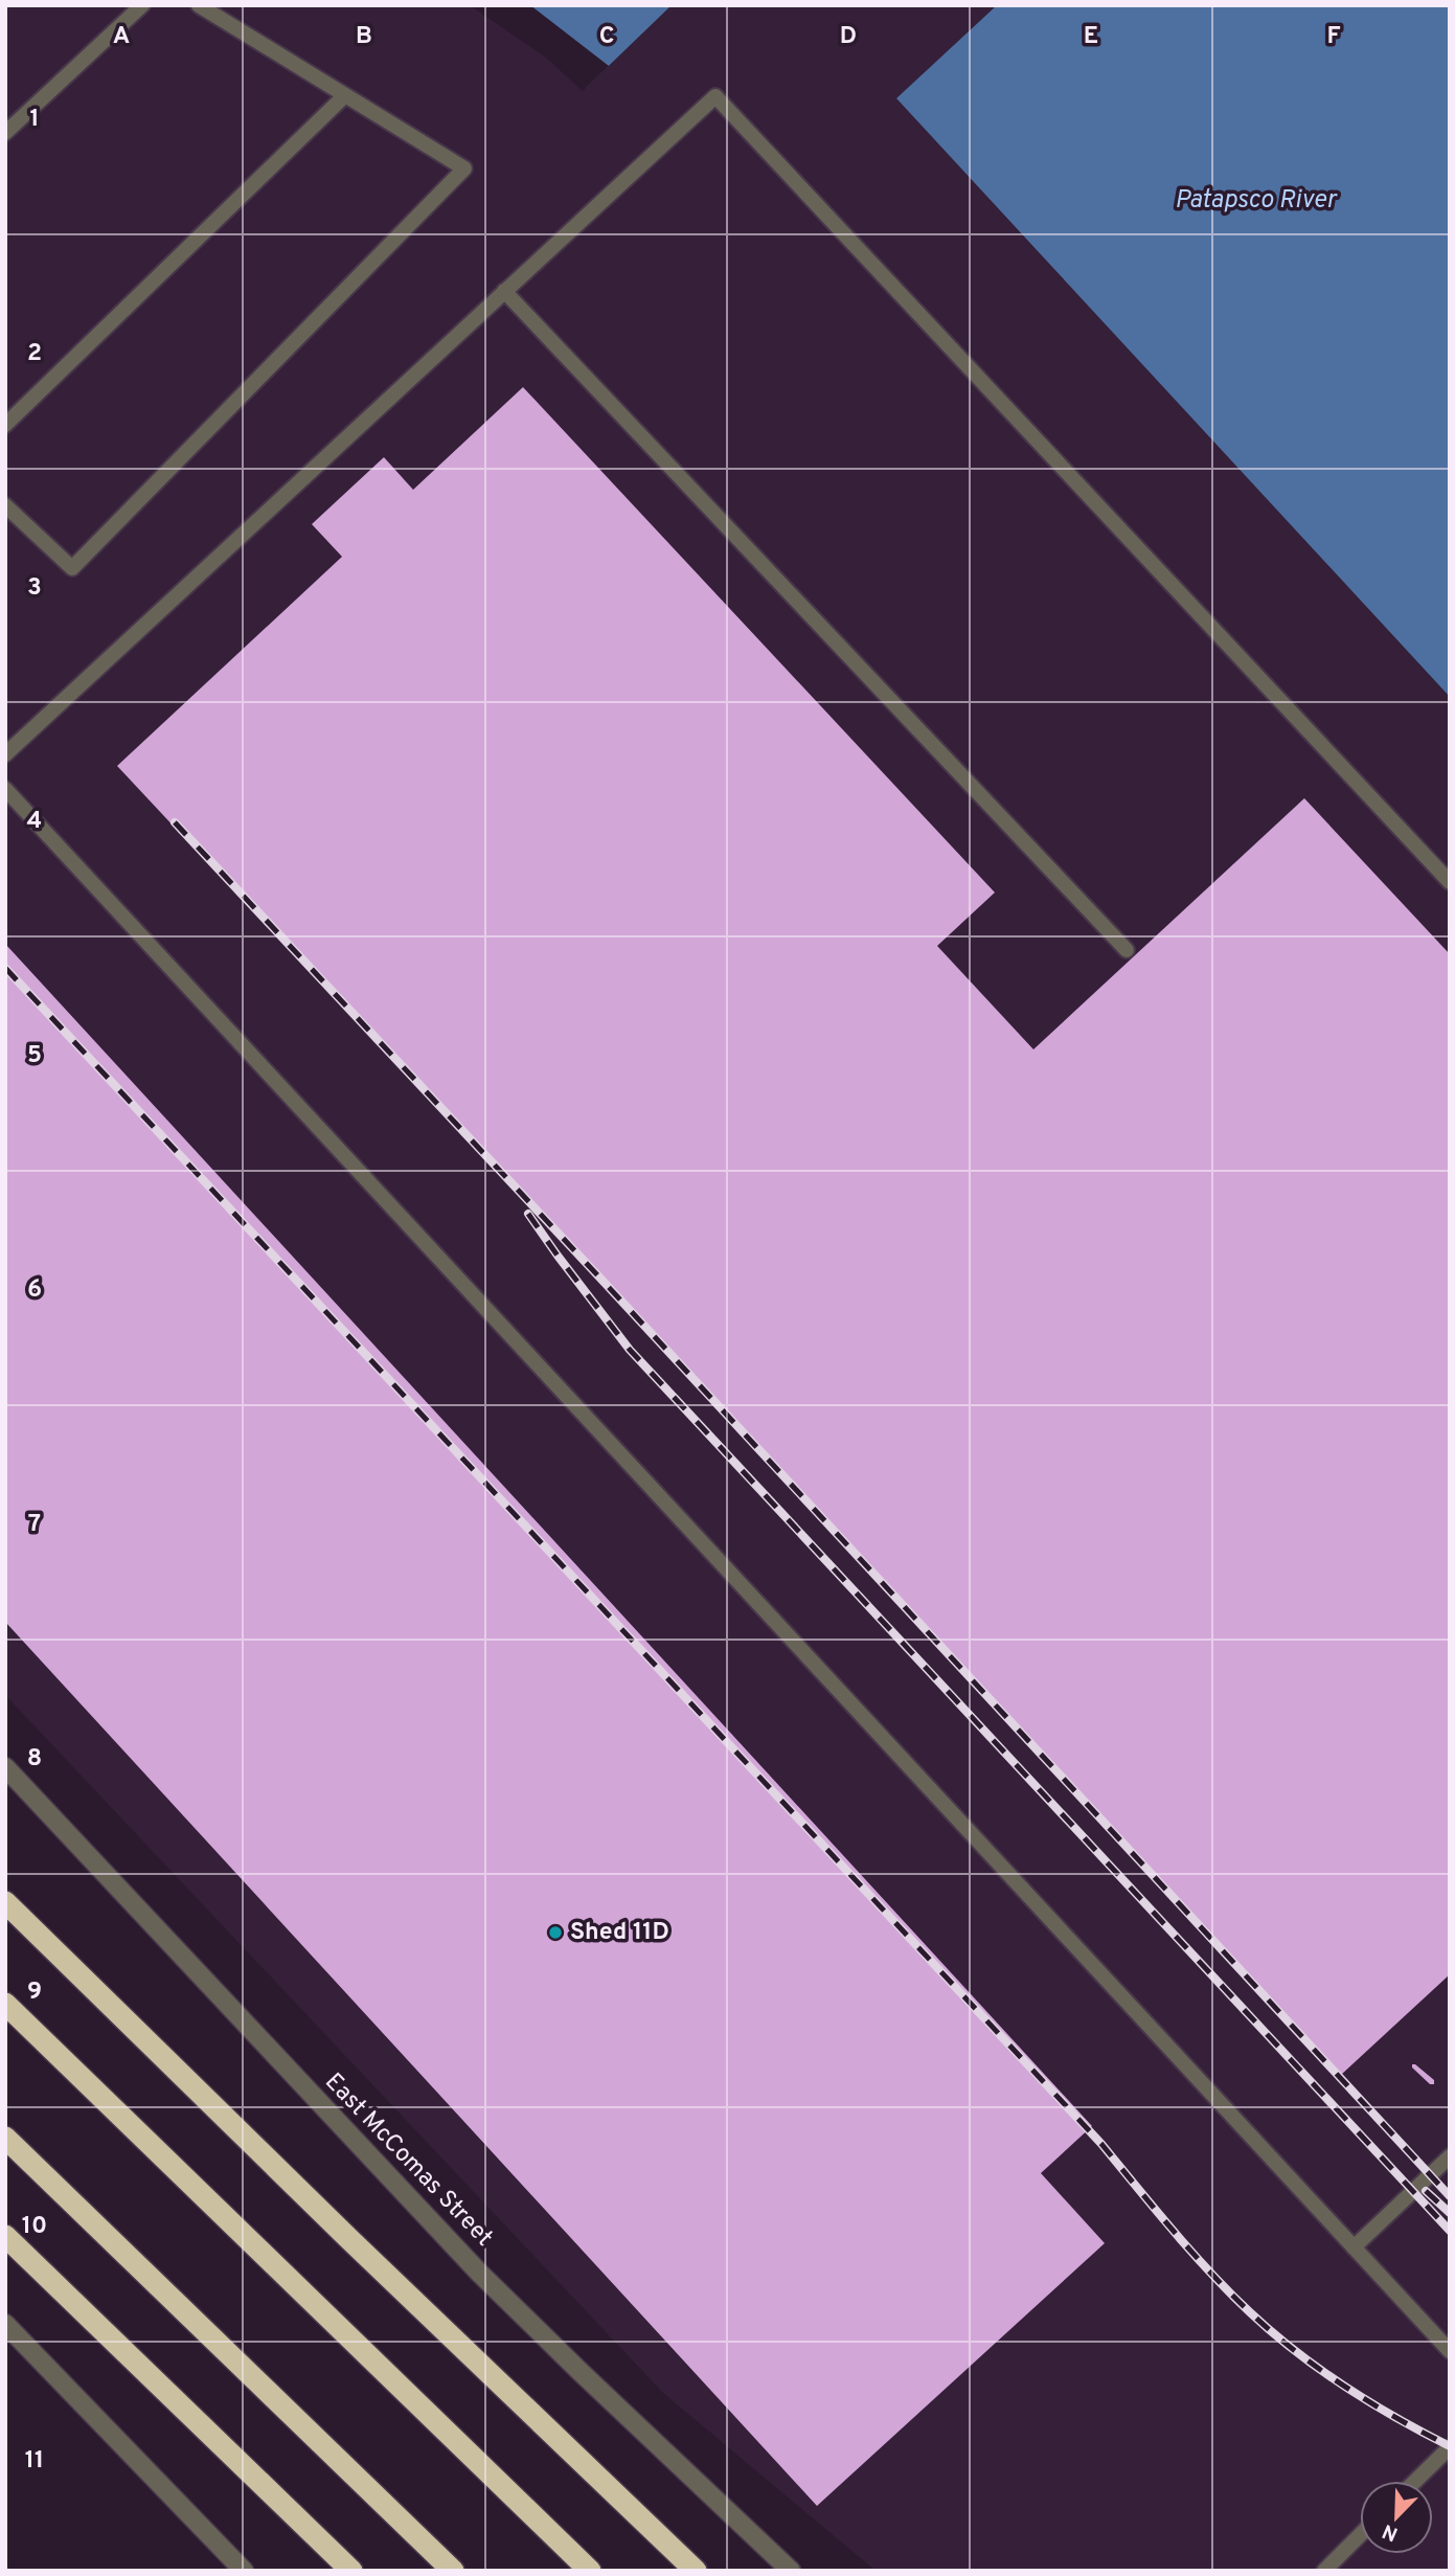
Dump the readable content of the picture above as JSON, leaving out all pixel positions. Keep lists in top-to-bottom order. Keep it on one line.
{"streets":{"street":["East McComas Street"]},"water":["Patapsco River"],"places":["Shed 11D"],"north":"bottom left","grid":{"columns":["A","B","C","D","E","F"],"rows":["1","2","3","4","5","6","7","8","9","10","11"]}}
